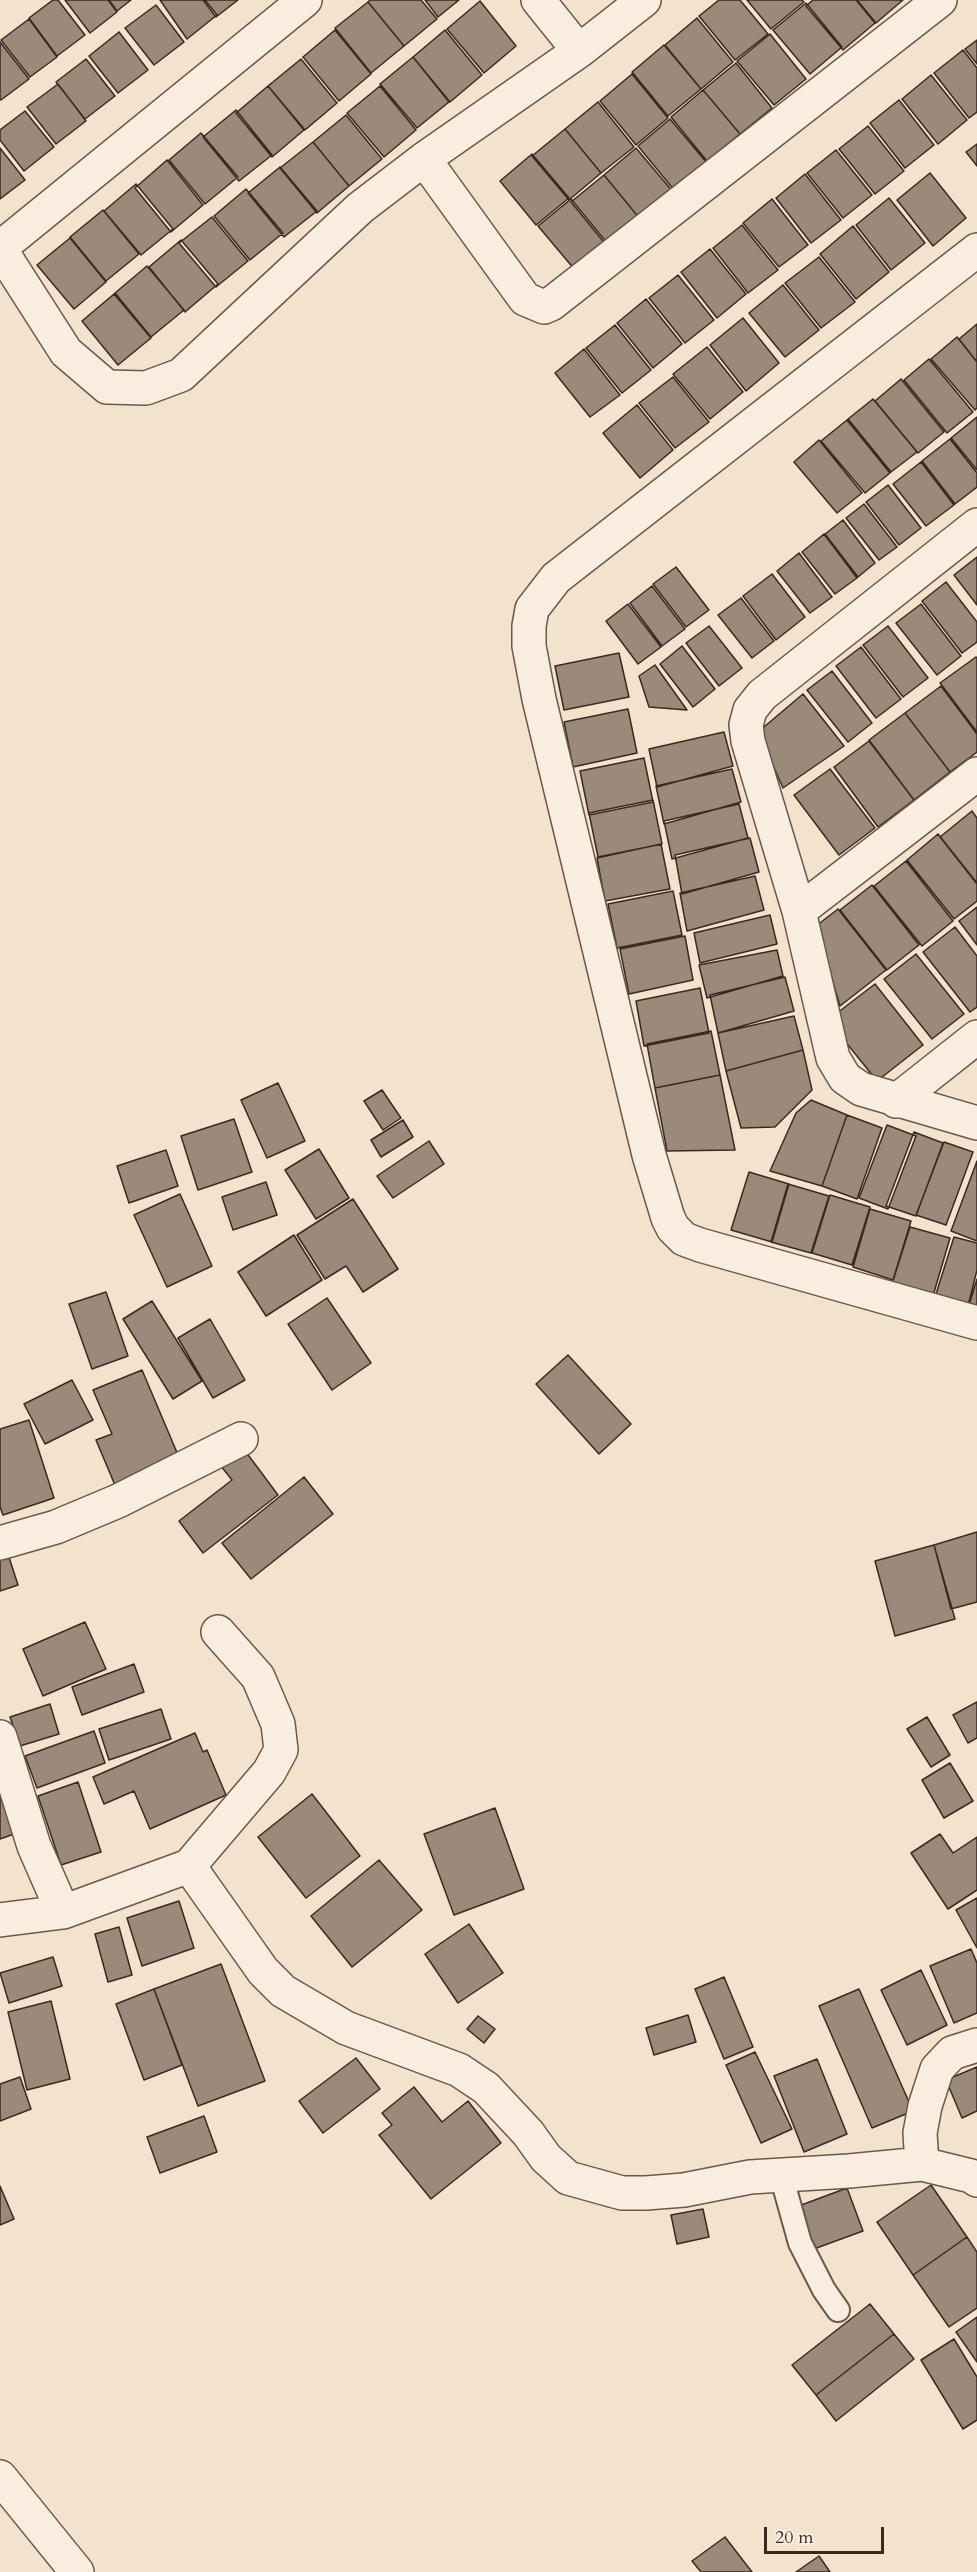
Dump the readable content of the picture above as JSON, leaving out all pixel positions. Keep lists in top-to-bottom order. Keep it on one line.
{"scale_bar":"20 m"}
